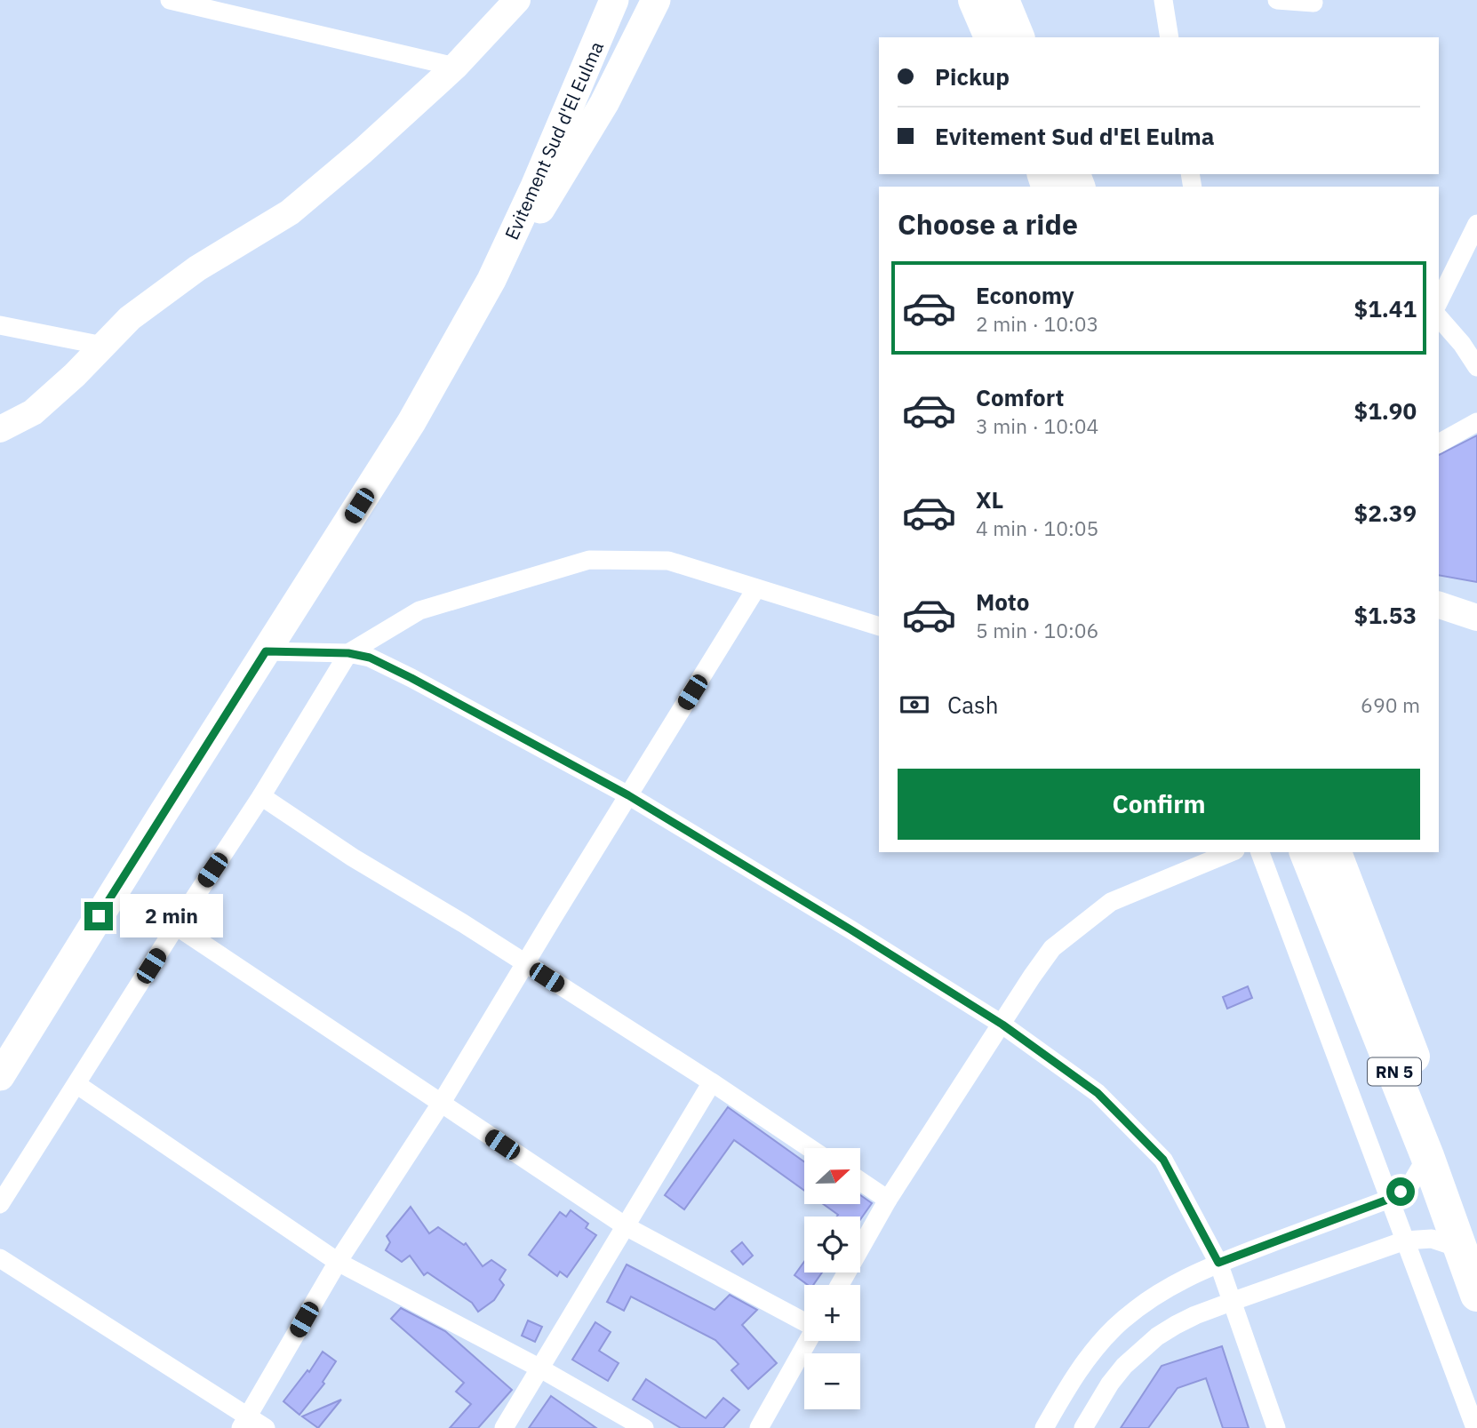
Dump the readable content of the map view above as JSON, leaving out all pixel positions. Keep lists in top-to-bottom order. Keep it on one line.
{"streets":{"highway":["RN 5"],"main road":["Evitement Sud d'El Eulma"]},"north":"right","page":{"banner":["Pickup","Evitement Sud d'El Eulma"],"heading":"Choose a ride","list":[{"name":"Economy","note":"2 min · 10:03","value":"$1.41"},{"name":"Comfort","note":"3 min · 10:04","value":"$1.90"},{"name":"XL","note":"4 min · 10:05","value":"$2.39"},{"name":"Moto","note":"5 min · 10:06","value":"$1.53"}],"pay":["Cash","690 m"],"buttons":"Confirm","bubble":"2 min","map_buttons":["+","−"]}}
